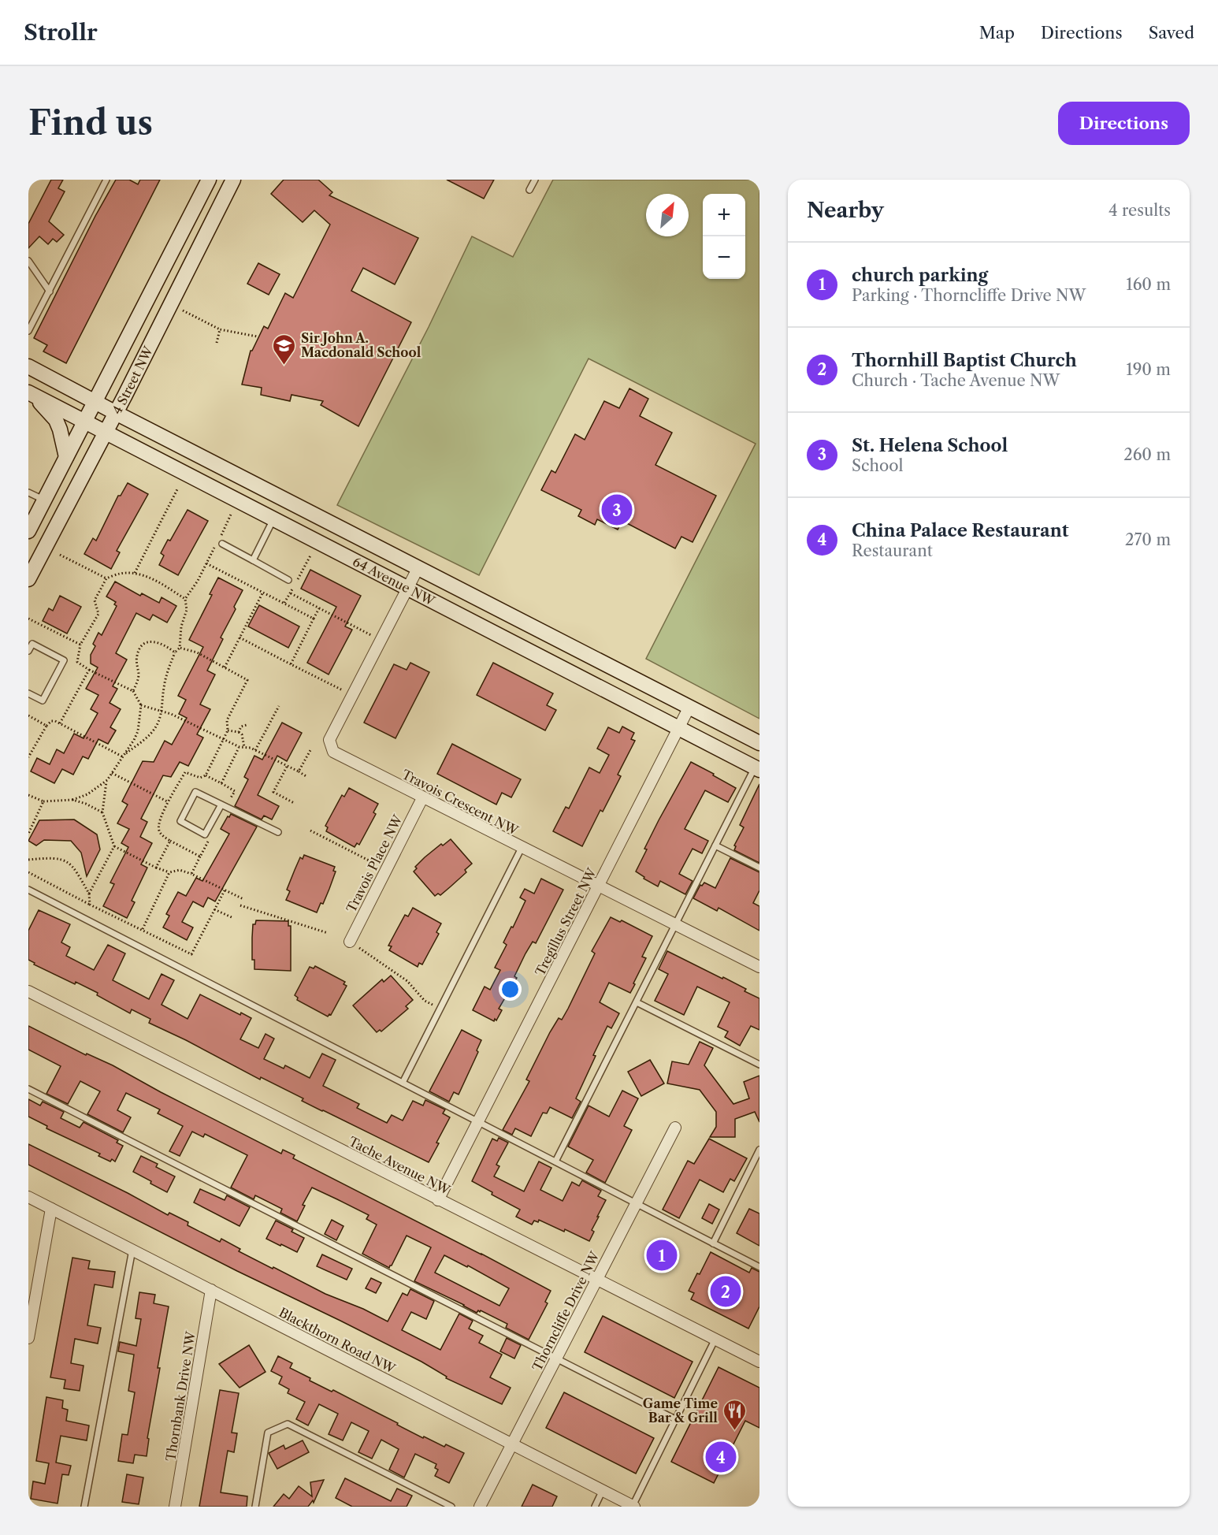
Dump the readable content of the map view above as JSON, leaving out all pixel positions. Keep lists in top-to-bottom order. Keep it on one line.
{"streets":{"main road":["4 Street NW","64 Avenue NW"],"street":["Travois Crescent NW","Travois Place NW","Tregillus Street NW","Tache Avenue NW","Thorncliffe Drive NW","Blackthorn Road NW","Thornbank Drive NW"]},"crossings":[["4 Street NW","64 Avenue NW"],["64 Avenue NW","Travois Crescent NW"],["64 Avenue NW","Tregillus Street NW"],["Travois Crescent NW","Travois Place NW"],["Travois Crescent NW","Tregillus Street NW"],["Tregillus Street NW","Tache Avenue NW"],["Tache Avenue NW","Thorncliffe Drive NW"],["Thorncliffe Drive NW","Blackthorn Road NW"],["Blackthorn Road NW","Thornbank Drive NW"]],"places":{"school or university":["Sir John A. Macdonald School"],"restaurant":["Game Time Bar & Grill"]},"north":"top right","page":{"header":"Strollr","nav":["Map","Directions","Saved"],"buttons":"Directions","title":"Find us","heading":["Nearby","4 results"],"map_buttons":["+","−"],"list":[{"mark":"1","name":"church parking","note":"Parking · Thorncliffe Drive NW","value":"160 m"},{"mark":"2","name":"Thornhill Baptist Church","note":"Church · Tache Avenue NW","value":"190 m"},{"mark":"3","name":"St. Helena School","note":"School","value":"260 m"},{"mark":"4","name":"China Palace Restaurant","note":"Restaurant","value":"270 m"}],"pins":["3","1","2","4"]}}
